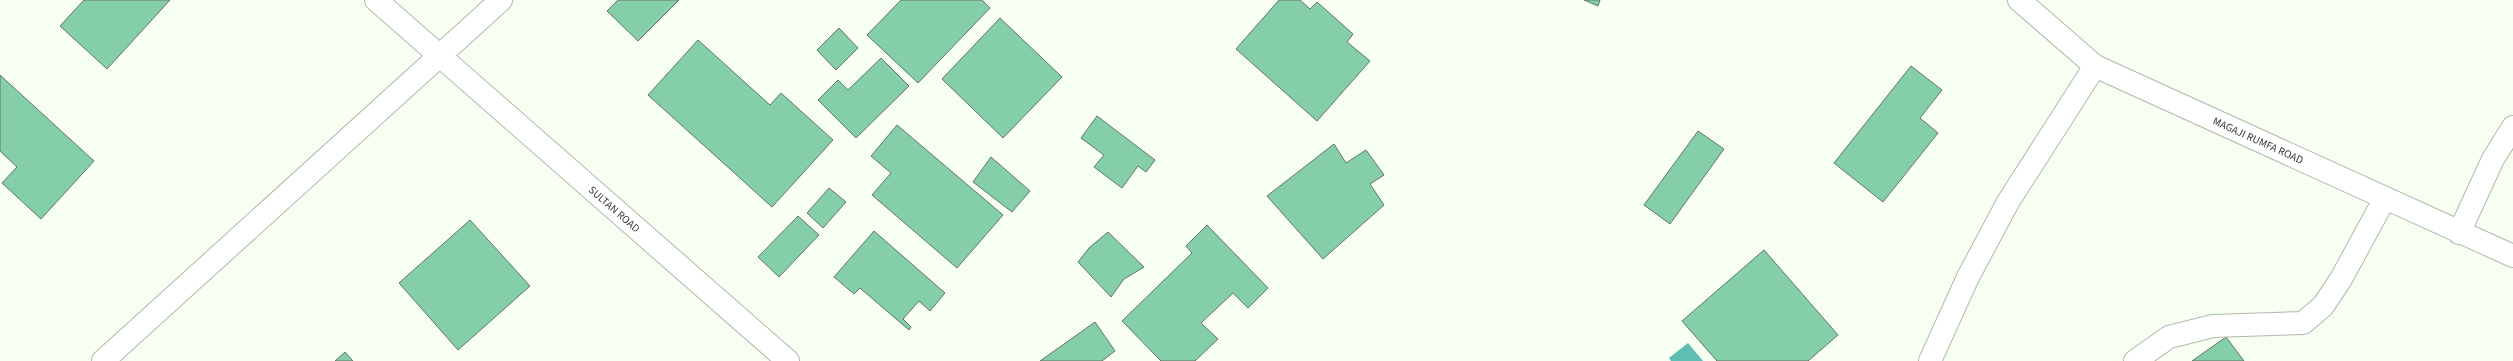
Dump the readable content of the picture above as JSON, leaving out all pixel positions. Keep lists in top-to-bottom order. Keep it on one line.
{"streets":{"street":["MAGAJI RUMFA ROAD","SULTAN ROAD"]}}
